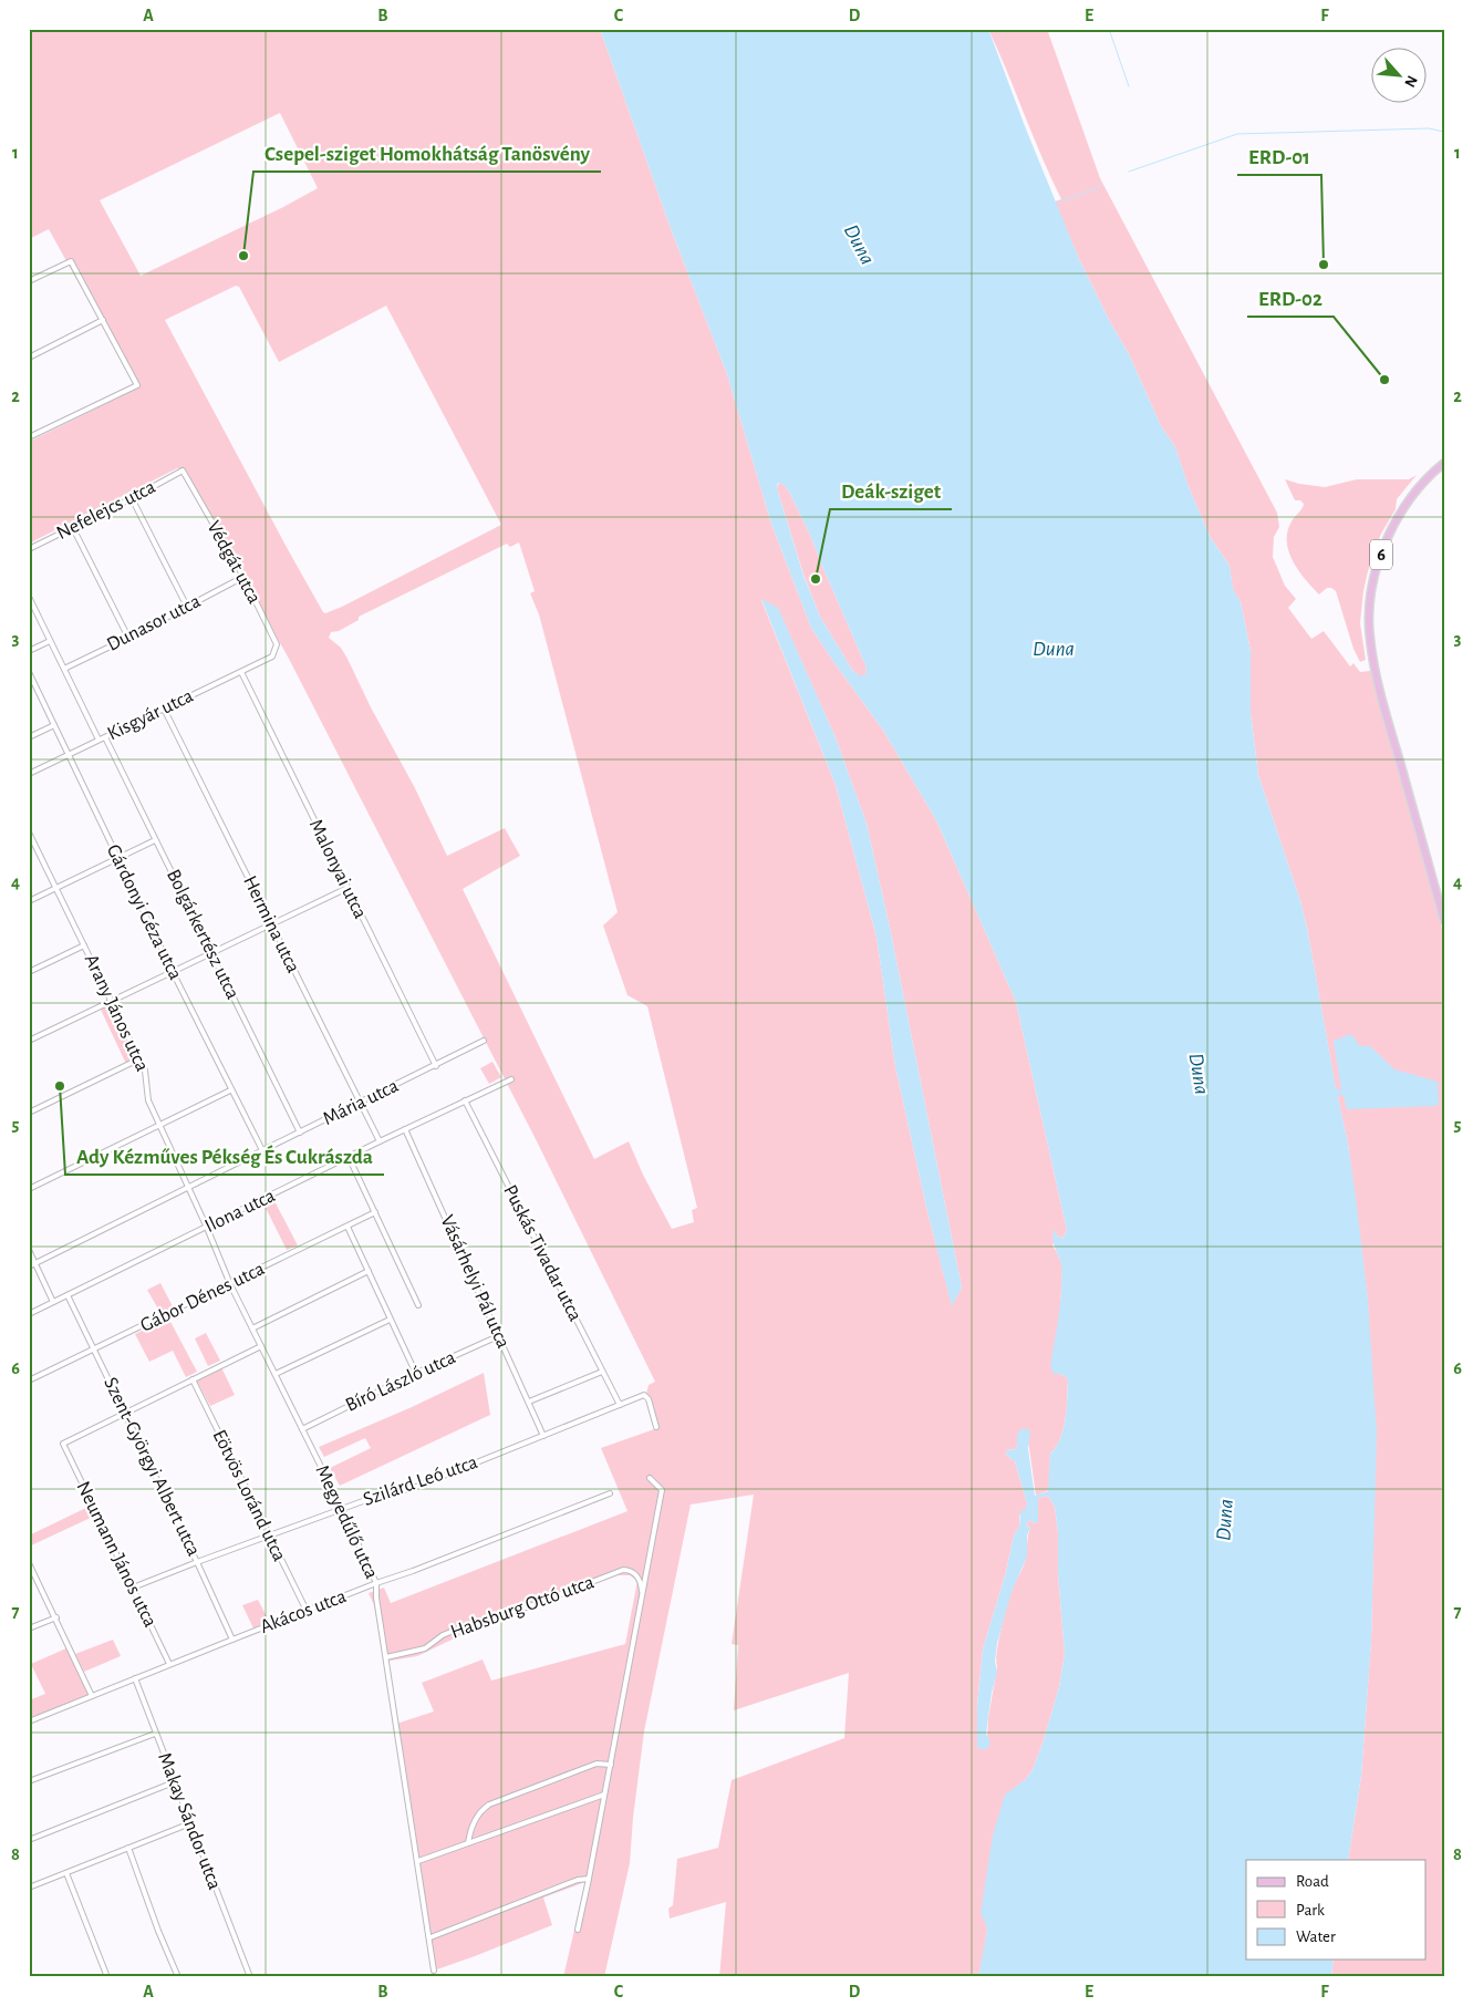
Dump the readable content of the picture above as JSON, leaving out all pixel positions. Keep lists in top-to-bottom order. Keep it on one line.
{"streets":{"main road":["6"],"street":["Nefelejcs utca","Védgát utca","Dunasor utca","Kisgyár utca","Malonyai utca","Gárdonyi Géza utca","Hermina utca","Bolgárkertész utca","Arany János utca","Mária utca","Ilona utca","Puskás Tivadar utca","Vásárhelyi Pál utca","Gábor Dénes utca","Bíró László utca","Szent-Györgyi Albert utca","Szilárd Leó utca","Eötvös Loránd utca","Megyedűlő utca","Neumann János utca","Habsburg Ottó utca","Akácos utca","Makay Sándor utca"]},"crossings":[["Nefelejcs utca","Védgát utca"],["Védgát utca","Dunasor utca"],["Védgát utca","Kisgyár utca"],["Kisgyár utca","Malonyai utca"],["Kisgyár utca","Gárdonyi Géza utca"],["Kisgyár utca","Hermina utca"],["Kisgyár utca","Bolgárkertész utca"],["Malonyai utca","Mária utca"],["Gárdonyi Géza utca","Mária utca"],["Hermina utca","Mária utca"],["Hermina utca","Ilona utca"],["Bolgárkertész utca","Mária utca"],["Arany János utca","Mária utca"],["Arany János utca","Ilona utca"],["Arany János utca","Megyedűlő utca"],["Ilona utca","Puskás Tivadar utca"],["Ilona utca","Vásárhelyi Pál utca"],["Ilona utca","Szent-Györgyi Albert utca"],["Ilona utca","Megyedűlő utca"],["Puskás Tivadar utca","Szilárd Leó utca"],["Vásárhelyi Pál utca","Bíró László utca"],["Vásárhelyi Pál utca","Szilárd Leó utca"],["Gábor Dénes utca","Szent-Györgyi Albert utca"],["Gábor Dénes utca","Megyedűlő utca"],["Bíró László utca","Megyedűlő utca"],["Szent-Györgyi Albert utca","Szilárd Leó utca"],["Szent-Györgyi Albert utca","Neumann János utca"],["Szent-Györgyi Albert utca","Akácos utca"],["Szilárd Leó utca","Eötvös Loránd utca"],["Szilárd Leó utca","Megyedűlő utca"],["Szilárd Leó utca","Neumann János utca"],["Eötvös Loránd utca","Akácos utca"],["Megyedűlő utca","Habsburg Ottó utca"],["Megyedűlő utca","Akácos utca"],["Neumann János utca","Akácos utca"],["Akácos utca","Makay Sándor utca"]],"water":["Duna"],"places":["Csepel-sziget Homokhátság Tanösvény","ERD-01","ERD-02","Deák-sziget","Ady Kézműves Pékség És Cukrászda"],"legend":["Road","Park","Water"],"north":"bottom right","grid":{"columns":["A","B","C","D","E","F"],"rows":["1","2","3","4","5","6","7","8"]}}
